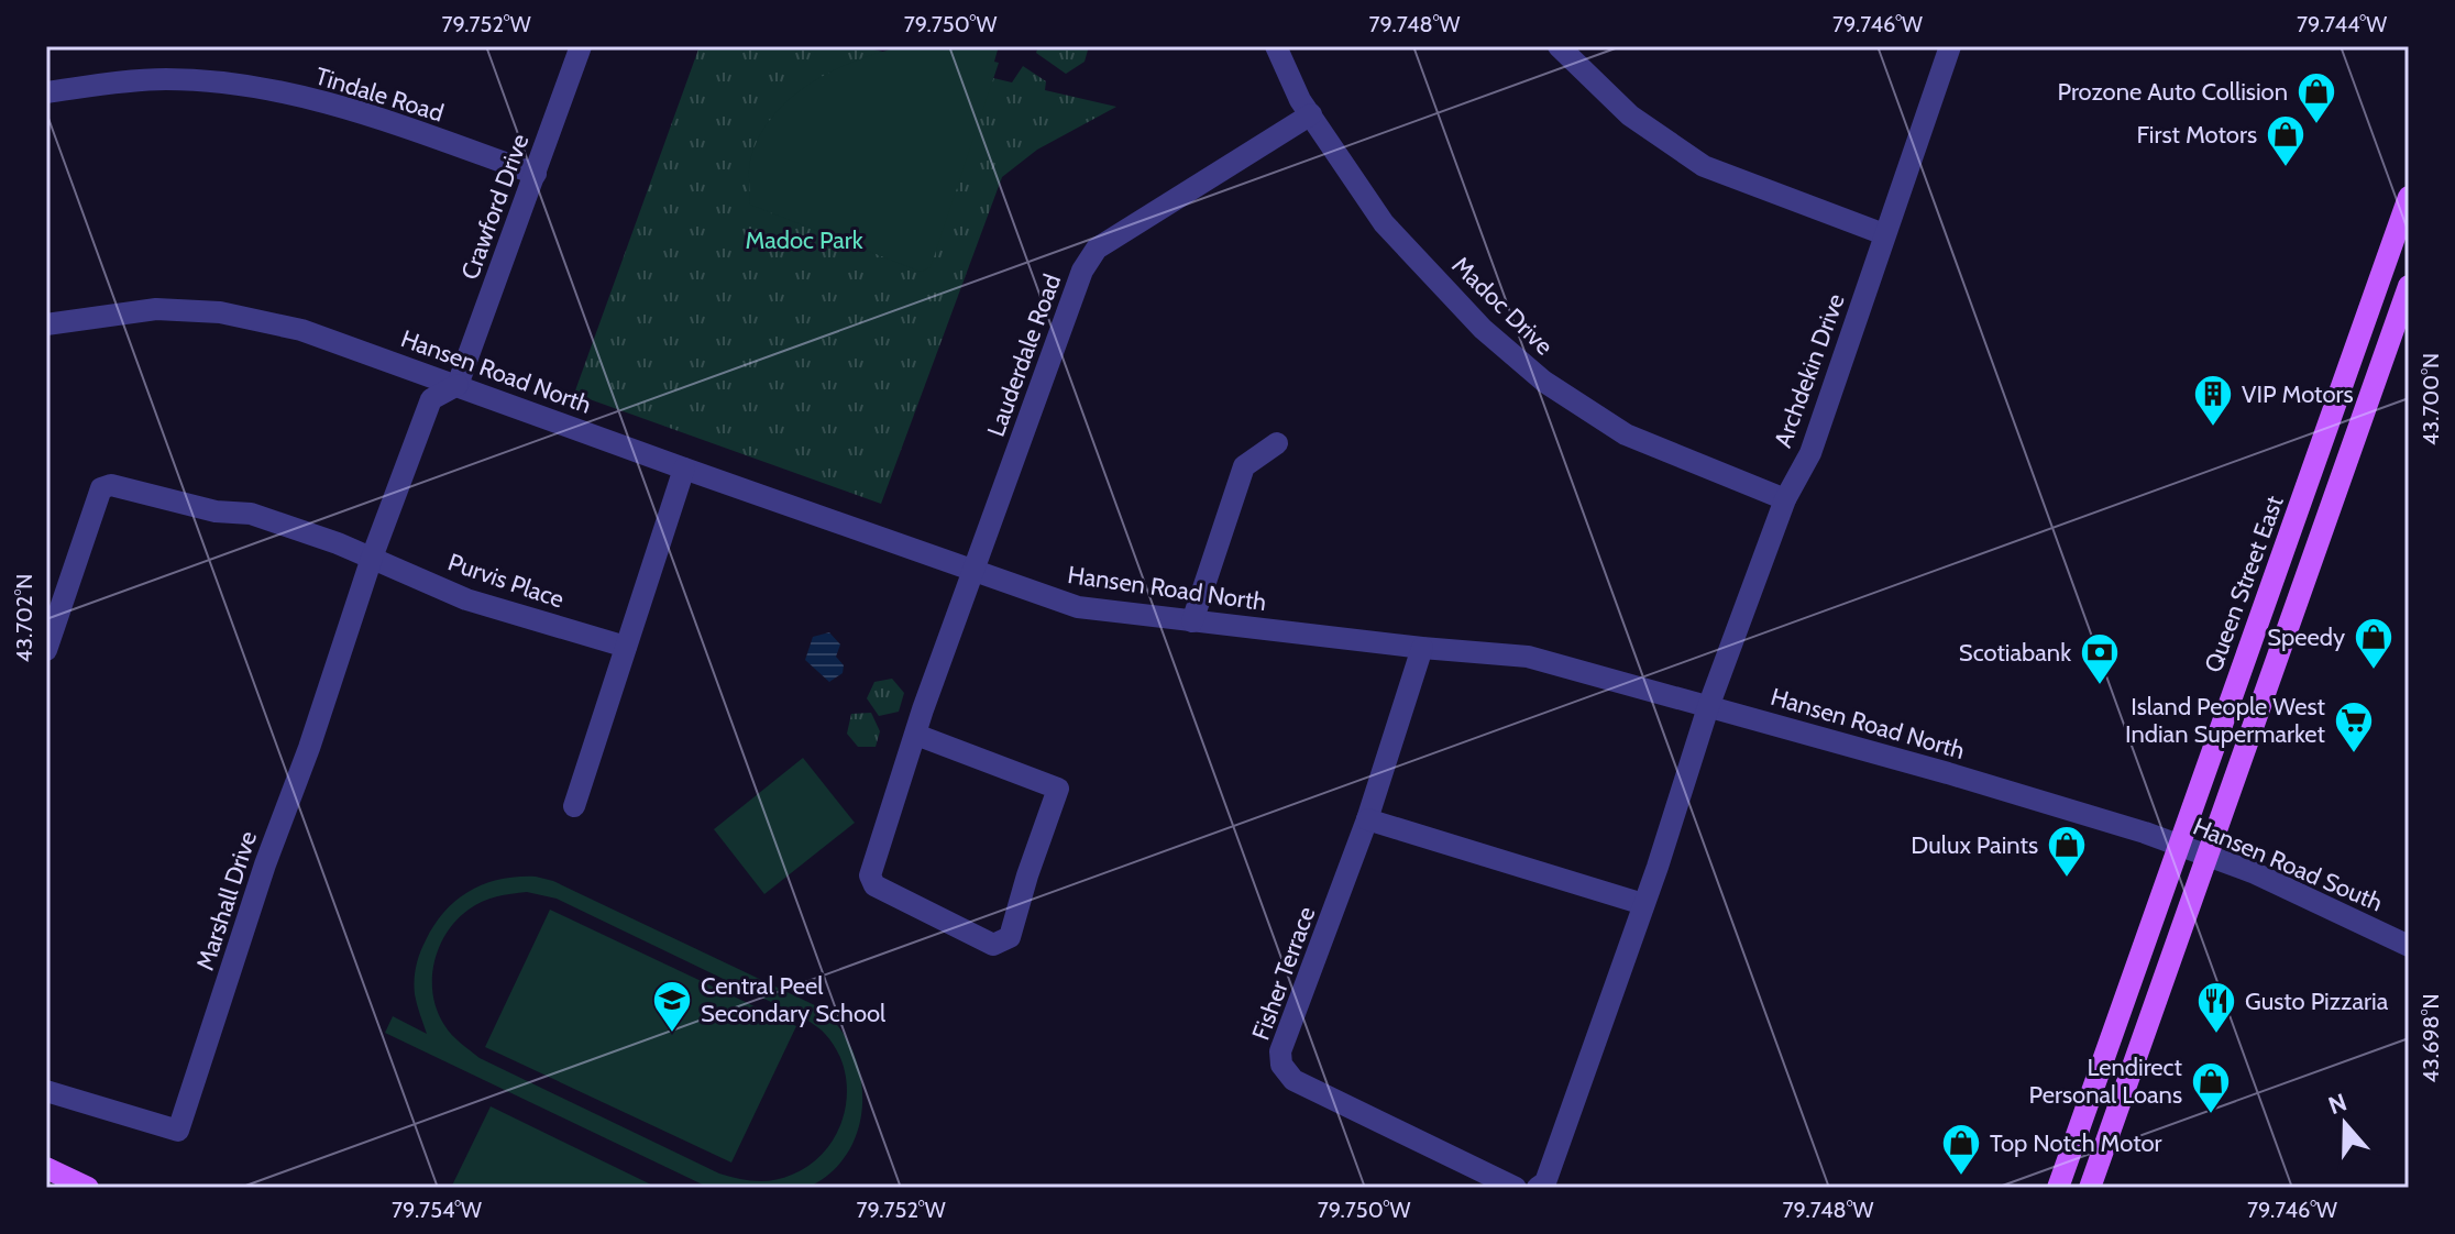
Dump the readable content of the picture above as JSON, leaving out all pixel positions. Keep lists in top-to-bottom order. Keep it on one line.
{"streets":{"main road":["Queen Street East"],"street":["Tindale Road","Crawford Drive","Madoc Drive","Lauderdale Road","Archdekin Drive","Hansen Road North","Purvis Place","Hansen Road South","Marshall Drive","Fisher Terrace"]},"crossings":[["Tindale Road","Crawford Drive"],["Crawford Drive","Hansen Road North"],["Crawford Drive","Marshall Drive"],["Madoc Drive","Lauderdale Road"],["Madoc Drive","Archdekin Drive"],["Lauderdale Road","Hansen Road North"],["Archdekin Drive","Hansen Road North"],["Hansen Road North","Hansen Road South"],["Hansen Road North","Marshall Drive"],["Hansen Road North","Fisher Terrace"],["Purvis Place","Marshall Drive"],["Queen Street East","Hansen Road South"]],"parks":["Madoc Park"],"places":{"shop":["Prozone Auto Collision","First Motors","Speedy","Dulux Paints","Lendirect Personal Loans","Top Notch Motor"],"building":["VIP Motors"],"bank":["Scotiabank"],"supermarket":["Island People West Indian Supermarket"],"school or university":["Central Peel Secondary School"],"restaurant":["Gusto Pizzaria"]},"north":"top","coordinates":["79.752°W","79.750°W","79.748°W","79.746°W","79.744°W","43.700°N","43.702°N","43.698°N","79.754°W"]}
